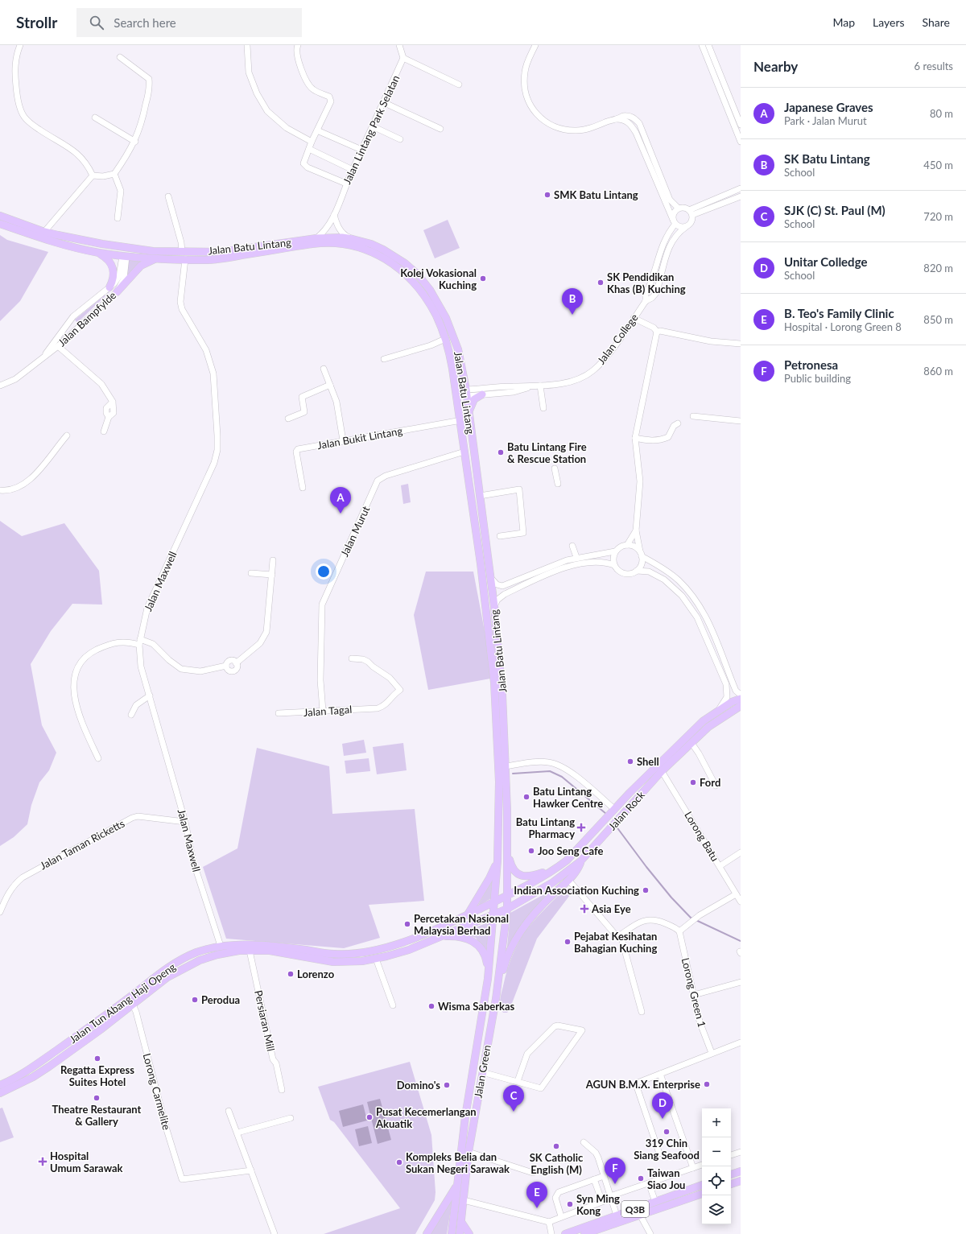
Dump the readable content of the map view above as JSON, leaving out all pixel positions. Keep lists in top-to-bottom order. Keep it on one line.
{"streets":{"main road":["Jalan Batu Lintang","Jalan Rock","Jalan Tun Abang Haji Openg","Jalan Green","Q3B"],"street":["Jalan Lintang Park Selatan","Jalan Bampfylde","Jalan College","Jalan Bukit Lintang","Jalan Murut","Jalan Maxwell","Jalan Tagal","Lorong Batu","Jalan Taman Ricketts","Lorong Green 1","Persiaran Mill","Lorong Carmelite"]},"crossings":[["Jalan Lintang Park Selatan","Jalan Batu Lintang"],["Jalan Batu Lintang","Jalan Bampfylde"],["Jalan Batu Lintang","Jalan College"],["Jalan Batu Lintang","Jalan Bukit Lintang"],["Jalan Batu Lintang","Jalan Murut"],["Jalan Batu Lintang","Jalan Maxwell"],["Jalan Batu Lintang","Jalan Rock"],["Jalan Batu Lintang","Jalan Tun Abang Haji Openg"],["Jalan Batu Lintang","Jalan Green"],["Jalan Murut","Jalan Tagal"],["Jalan Maxwell","Jalan Taman Ricketts"],["Jalan Maxwell","Jalan Tun Abang Haji Openg"],["Jalan Rock","Lorong Batu"],["Jalan Rock","Jalan Tun Abang Haji Openg"],["Jalan Rock","Jalan Green"],["Jalan Tun Abang Haji Openg","Persiaran Mill"],["Jalan Tun Abang Haji Openg","Jalan Green"],["Jalan Tun Abang Haji Openg","Lorong Carmelite"]],"places":{"other":["SMK Batu Lintang","Kolej Vokasional Kuching","SK Pendidikan Khas (B) Kuching","Batu Lintang Fire & Rescue Station","Shell","Ford","Batu Lintang Hawker Centre","Joo Seng Cafe","Indian Association Kuching","Percetakan Nasional Malaysia Berhad","Pejabat Kesihatan Bahagian Kuching","Lorenzo","Perodua","Wisma Saberkas","Regatta Express Suites Hotel","AGUN B.M.X. Enterprise","Domino's","Theatre Restaurant & Gallery","Pusat Kecemerlangan Akuatik","319 Chin Siang Seafood","SK Catholic English (M)","Kompleks Belia dan Sukan Negeri Sarawak","Taiwan Siao Jou","Syn Ming Kong"],"health":["Batu Lintang Pharmacy","Asia Eye","Hospital Umum Sarawak"]},"page":{"header":"Strollr","search":"Search here","nav":["Map","Layers","Share"],"heading":["Nearby","6 results"],"list":[{"mark":"A","name":"Japanese Graves","note":"Park · Jalan Murut","value":"80 m"},{"mark":"B","name":"SK Batu Lintang","note":"School","value":"450 m"},{"mark":"C","name":"SJK (C) St. Paul (M)","note":"School","value":"720 m"},{"mark":"D","name":"Unitar Colledge","note":"School","value":"820 m"},{"mark":"E","name":"B. Teo's Family Clinic","note":"Hospital · Lorong Green 8","value":"850 m"},{"mark":"F","name":"Petronesa","note":"Public building","value":"860 m"}],"pins":["B","A","C","D","F","E"],"map_buttons":["+","−"]}}
